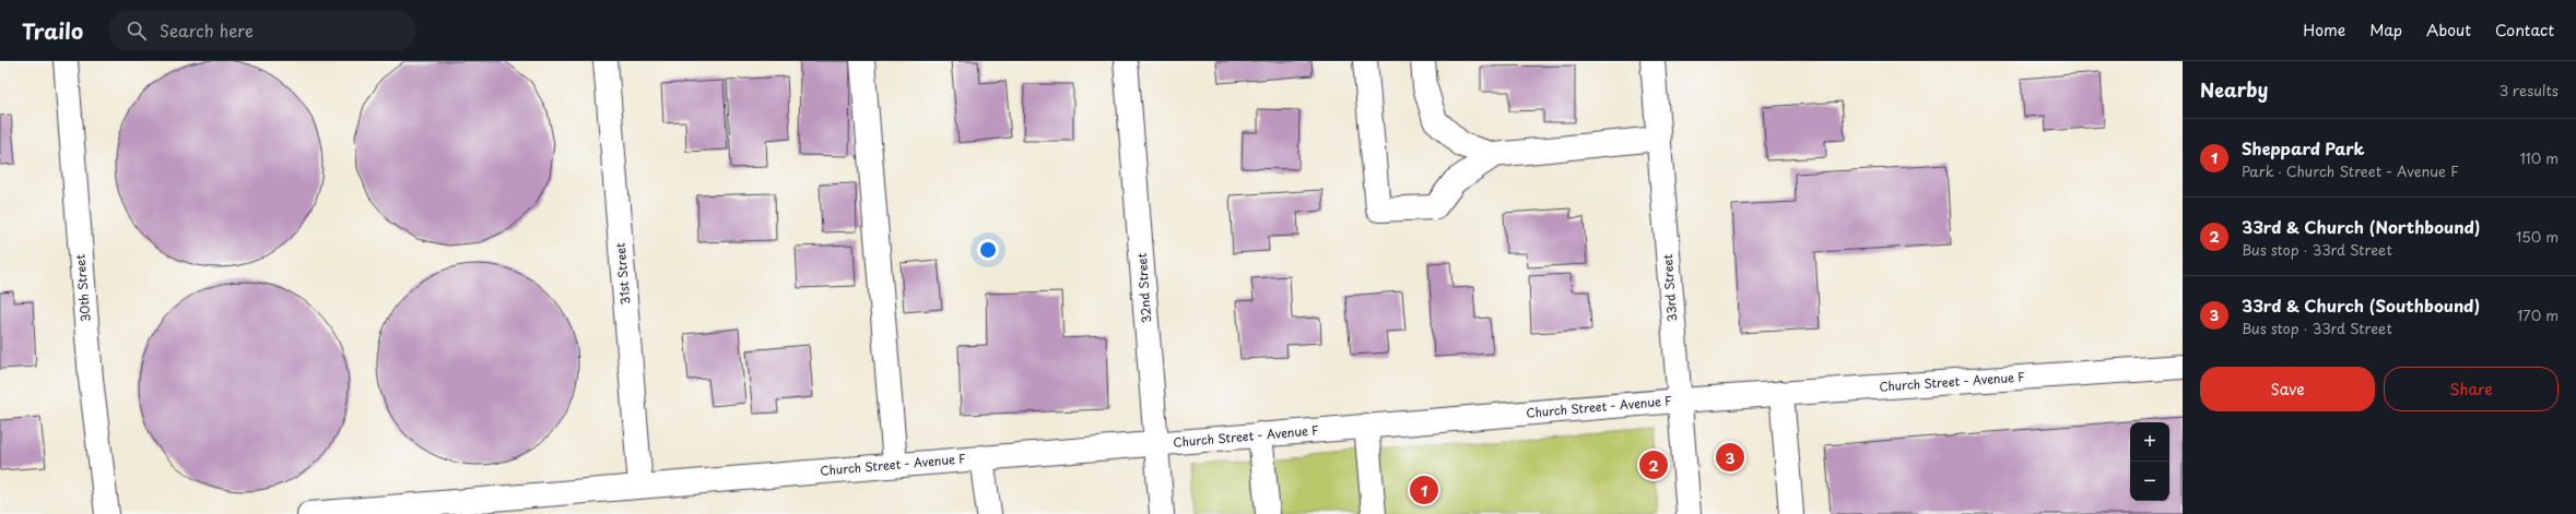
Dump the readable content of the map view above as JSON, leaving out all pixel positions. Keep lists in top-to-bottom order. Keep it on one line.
{"streets":{"street":["31st Street","30th Street","32nd Street","33rd Street","Church Street - Avenue F"]},"crossings":[["31st Street","Church Street - Avenue F"],["32nd Street","Church Street - Avenue F"],["33rd Street","Church Street - Avenue F"]],"page":{"header":"Trailo","search":"Search here","nav":["Home","Map","About","Contact"],"heading":["Nearby","3 results"],"list":[{"mark":"1","name":"Sheppard Park","note":"Park · Church Street - Avenue F","value":"110 m"},{"mark":"2","name":"33rd & Church (Northbound)","note":"Bus stop · 33rd Street","value":"150 m"},{"mark":"3","name":"33rd & Church (Southbound)","note":"Bus stop · 33rd Street","value":"170 m"}],"buttons":["Save","Share"],"map_buttons":["+","−"],"pins":["3","2","1"]}}
